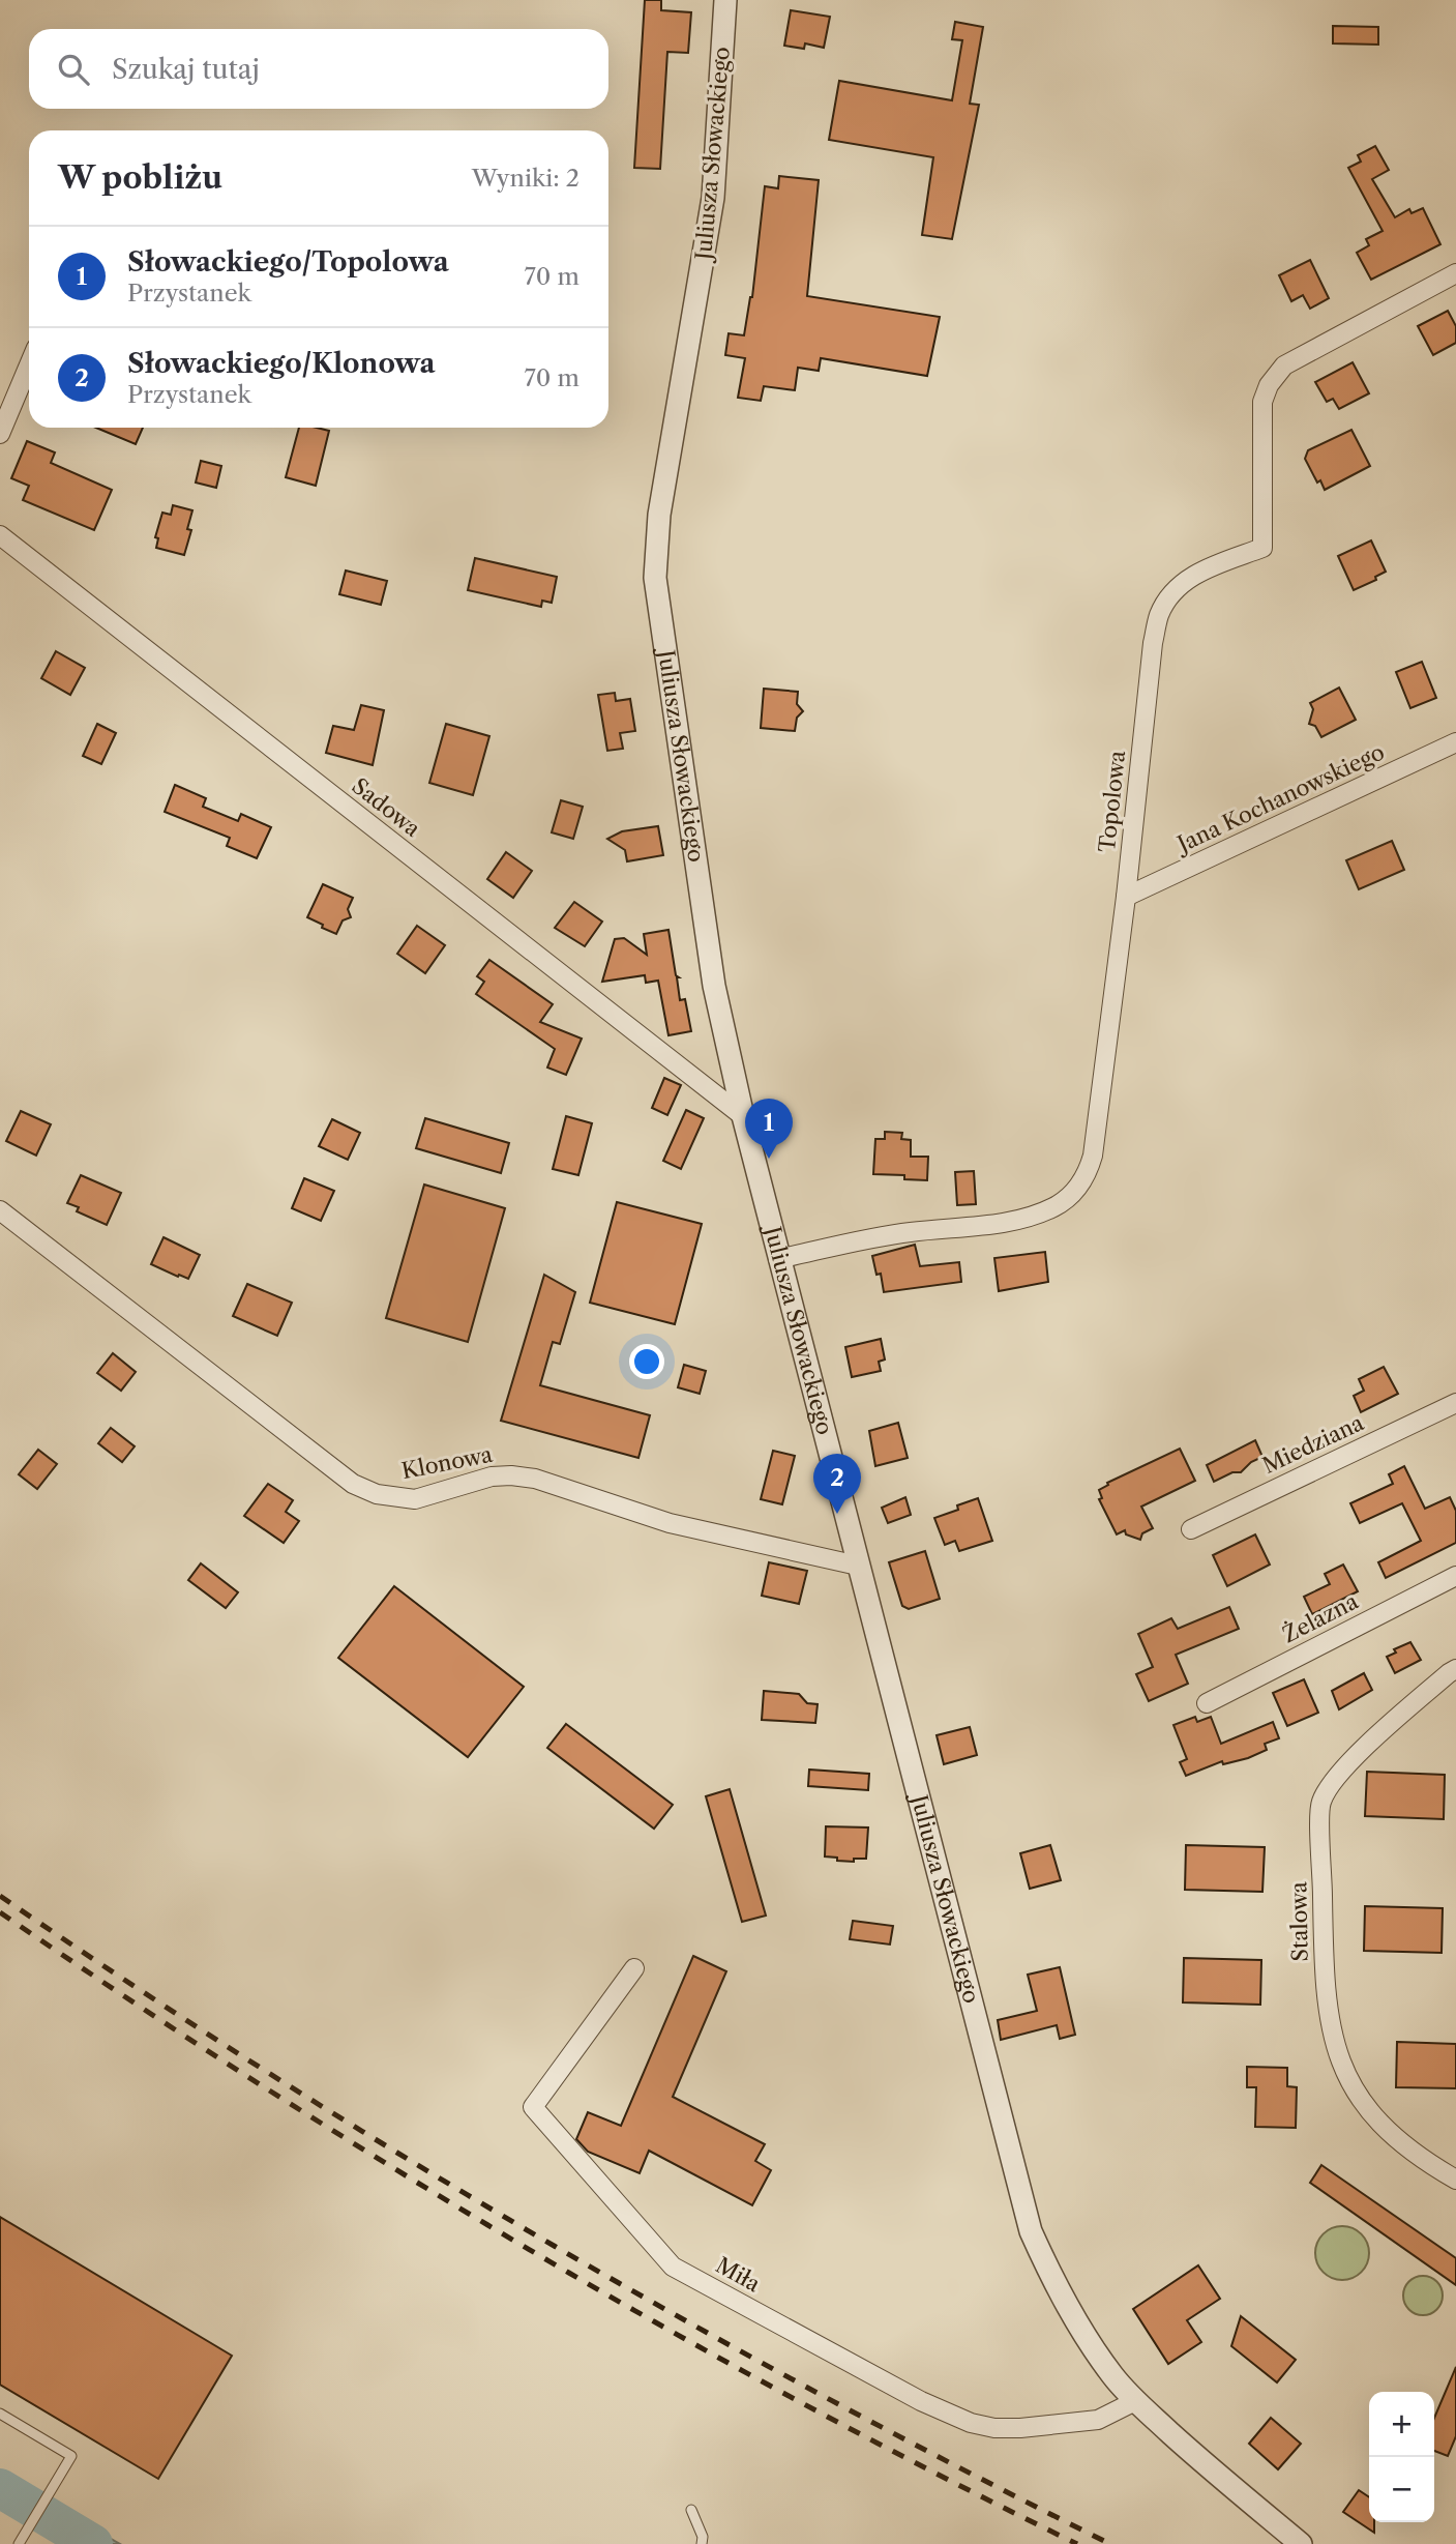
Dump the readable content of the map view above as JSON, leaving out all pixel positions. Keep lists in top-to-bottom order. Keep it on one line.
{"streets":{"street":["Juliusza Słowackiego","Jana Kochanowskiego","Topolowa","Sadowa","Miedziana","Klonowa","Żelazna","Stalowa","Miła"]},"crossings":[["Juliusza Słowackiego","Topolowa"],["Juliusza Słowackiego","Sadowa"],["Juliusza Słowackiego","Klonowa"],["Juliusza Słowackiego","Miła"],["Jana Kochanowskiego","Topolowa"]],"page":{"search":"Szukaj tutaj","heading":["W pobliżu","Wyniki: 2"],"list":[{"mark":"1","name":"Słowackiego/Topolowa","note":"Przystanek","value":"70 m"},{"mark":"2","name":"Słowackiego/Klonowa","note":"Przystanek","value":"70 m"}],"pins":["1","2"],"map_buttons":["+","−"]}}
